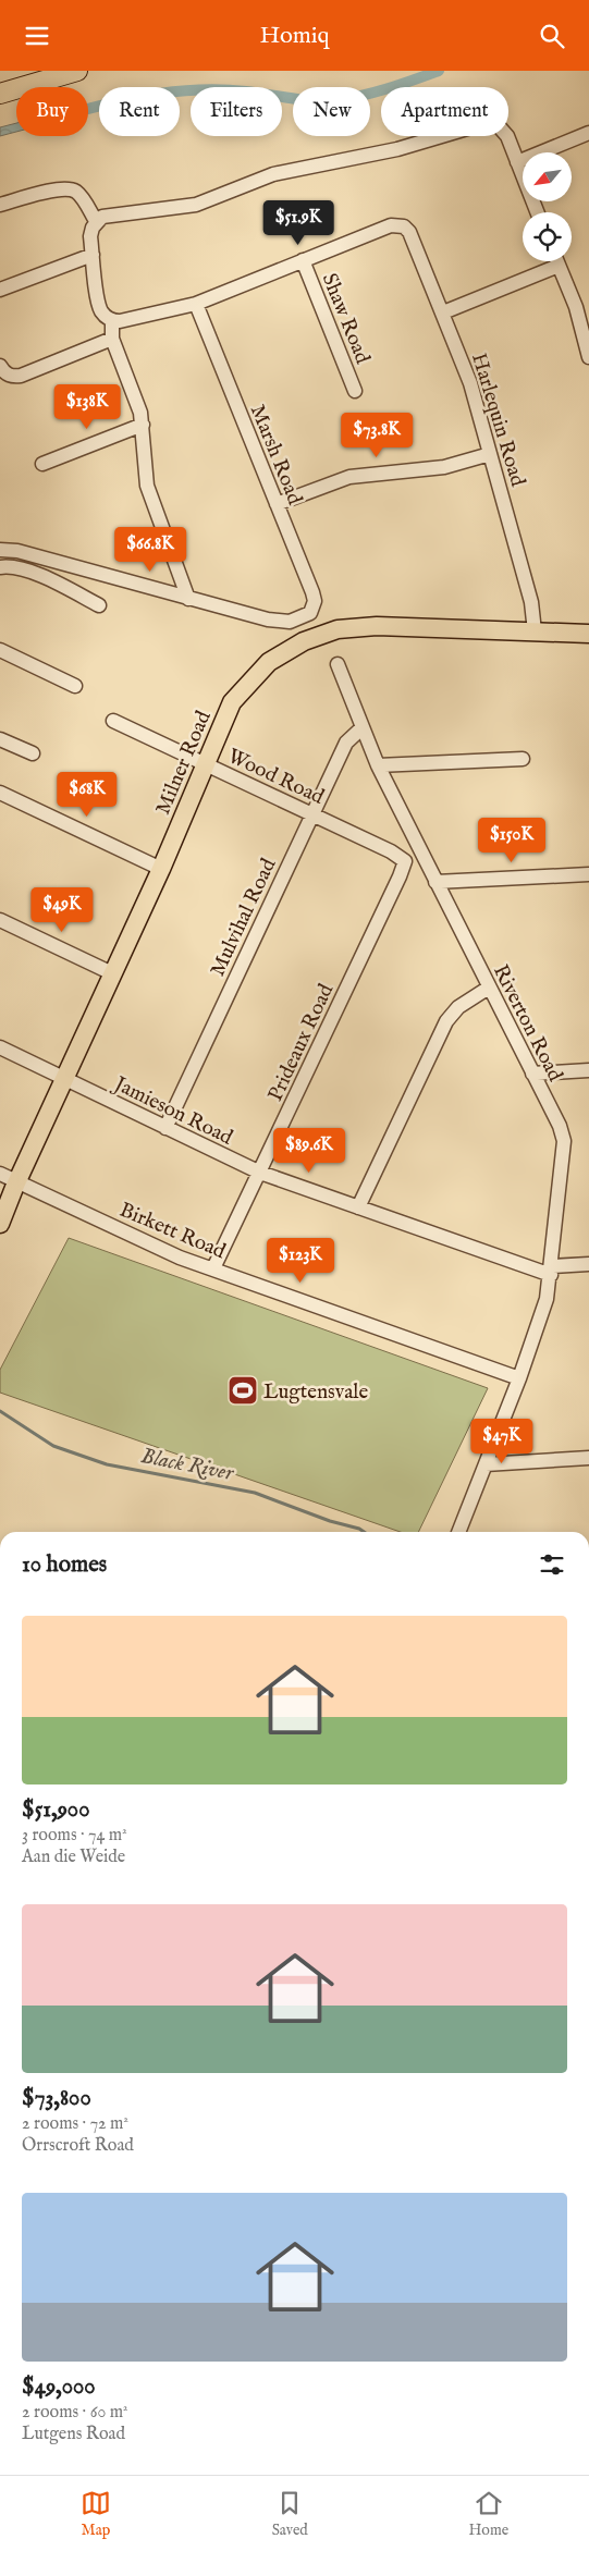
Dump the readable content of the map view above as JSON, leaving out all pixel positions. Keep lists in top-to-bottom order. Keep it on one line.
{"streets":{"main road":["Milner Road"],"street":["Shaw Road","Harlequin Road","Marsh Road","Wood Road","Mulvihal Road","Riverton Road","Prideaux Road","Jamieson Road","Birkett Road"]},"crossings":[["Shaw Road","Harlequin Road"],["Harlequin Road","Milner Road"],["Milner Road","Wood Road"],["Milner Road","Jamieson Road"],["Milner Road","Birkett Road"],["Wood Road","Mulvihal Road"],["Wood Road","Prideaux Road"],["Mulvihal Road","Riverton Road"],["Mulvihal Road","Jamieson Road"],["Riverton Road","Jamieson Road"],["Riverton Road","Birkett Road"],["Prideaux Road","Jamieson Road"],["Prideaux Road","Birkett Road"]],"water":["Black River"],"places":{"sports":["Lugtensvale"]},"north":"bottom left","page":{"header":"Homiq","chip":["Buy","Rent","Filters","New","Apartment"],"price":["$51.9K","$138K","$73.8K","$66.8K","$68K","$150K","$49K","$89.6K","$123K","$47K"],"heading":"10 homes","list":[{"name":"$51,900","note":"3 rooms · 74 m² · Aan die Weide"},{"name":"$73,800","note":"2 rooms · 72 m² · Orrscroft Road"},{"name":"$49,000","note":"2 rooms · 60 m² · Lutgens Road"}],"tabs":["Map","Saved","Home"]}}
